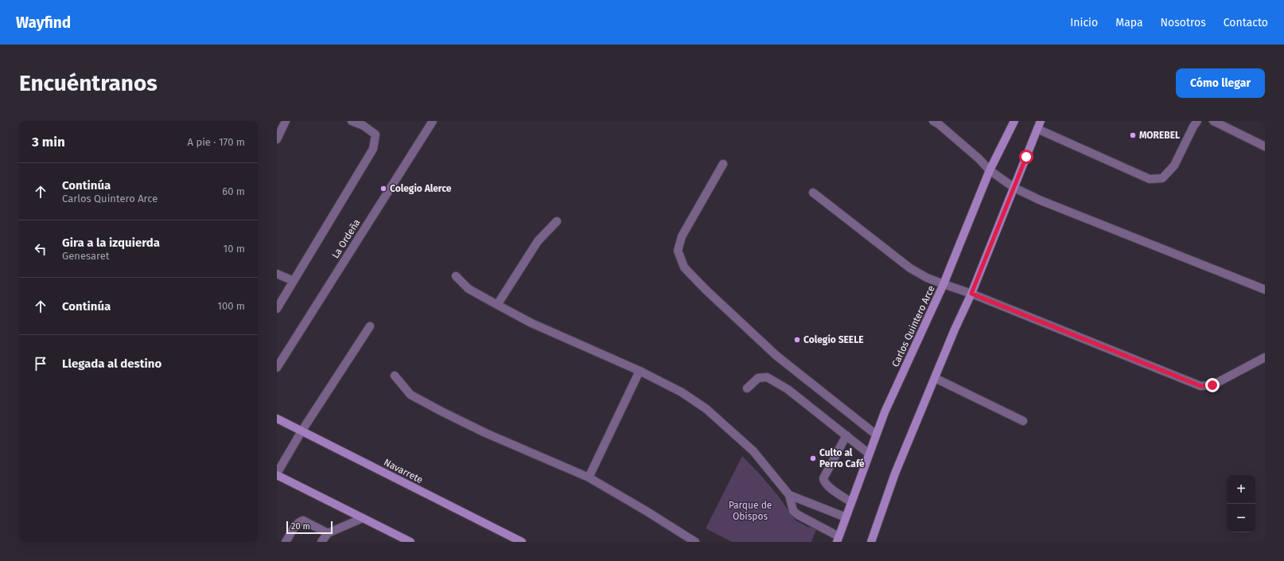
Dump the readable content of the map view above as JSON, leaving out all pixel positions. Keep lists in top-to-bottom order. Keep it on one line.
{"streets":{"main road":["Carlos Quintero Arce","Navarrete"],"street":["La Ordeña"]},"parks":["Parque de Obispos"],"places":["MOREBEL","Colegio Alerce","Colegio SEELE","Culto al Perro Café"],"scale_bar":"20 m","page":{"header":"Wayfind","nav":["Inicio","Mapa","Nosotros","Contacto"],"buttons":"Cómo llegar","title":"Encuéntranos","heading":["3 min","A pie · 170 m"],"list":[["Continúa","Carlos Quintero Arce","60 m"],["Gira a la izquierda","Genesaret","10 m"],["Continúa","100 m"],"Llegada al destino"],"map_buttons":["+","−"],"scale":"20 m"}}
